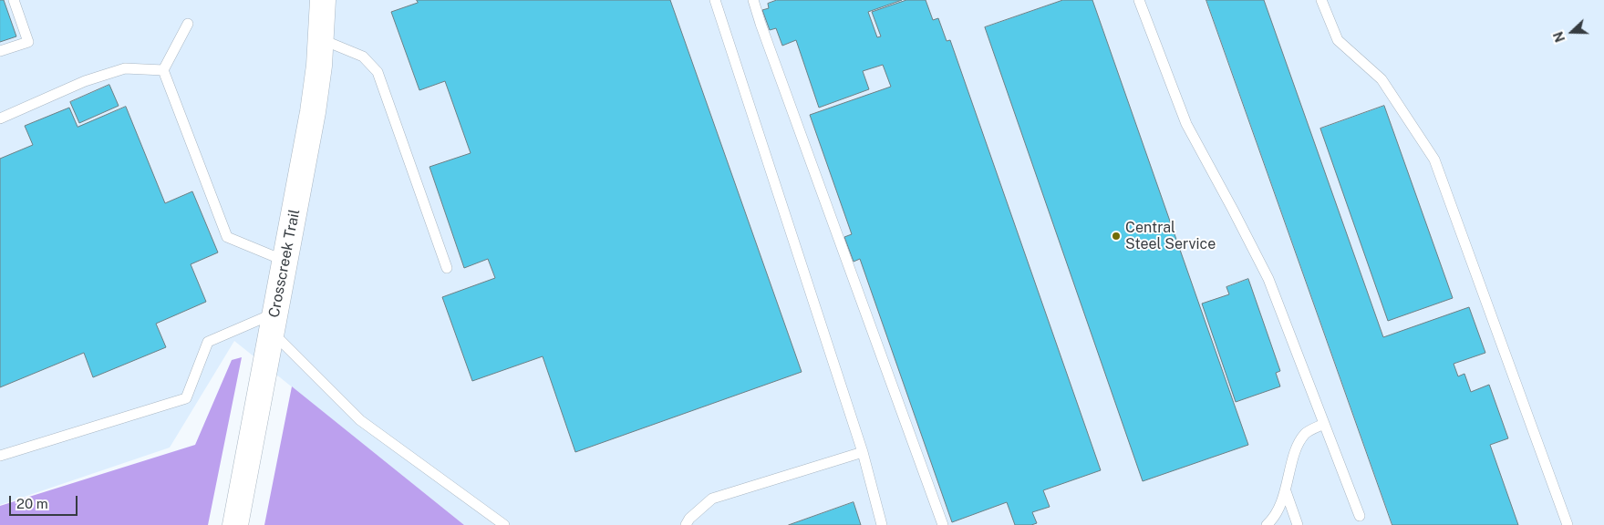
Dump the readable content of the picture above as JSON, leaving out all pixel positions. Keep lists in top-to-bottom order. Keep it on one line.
{"streets":{"street":["Crosscreek Trail"]},"places":["Central Steel Service"],"scale_bar":"20 m","north":"left"}
